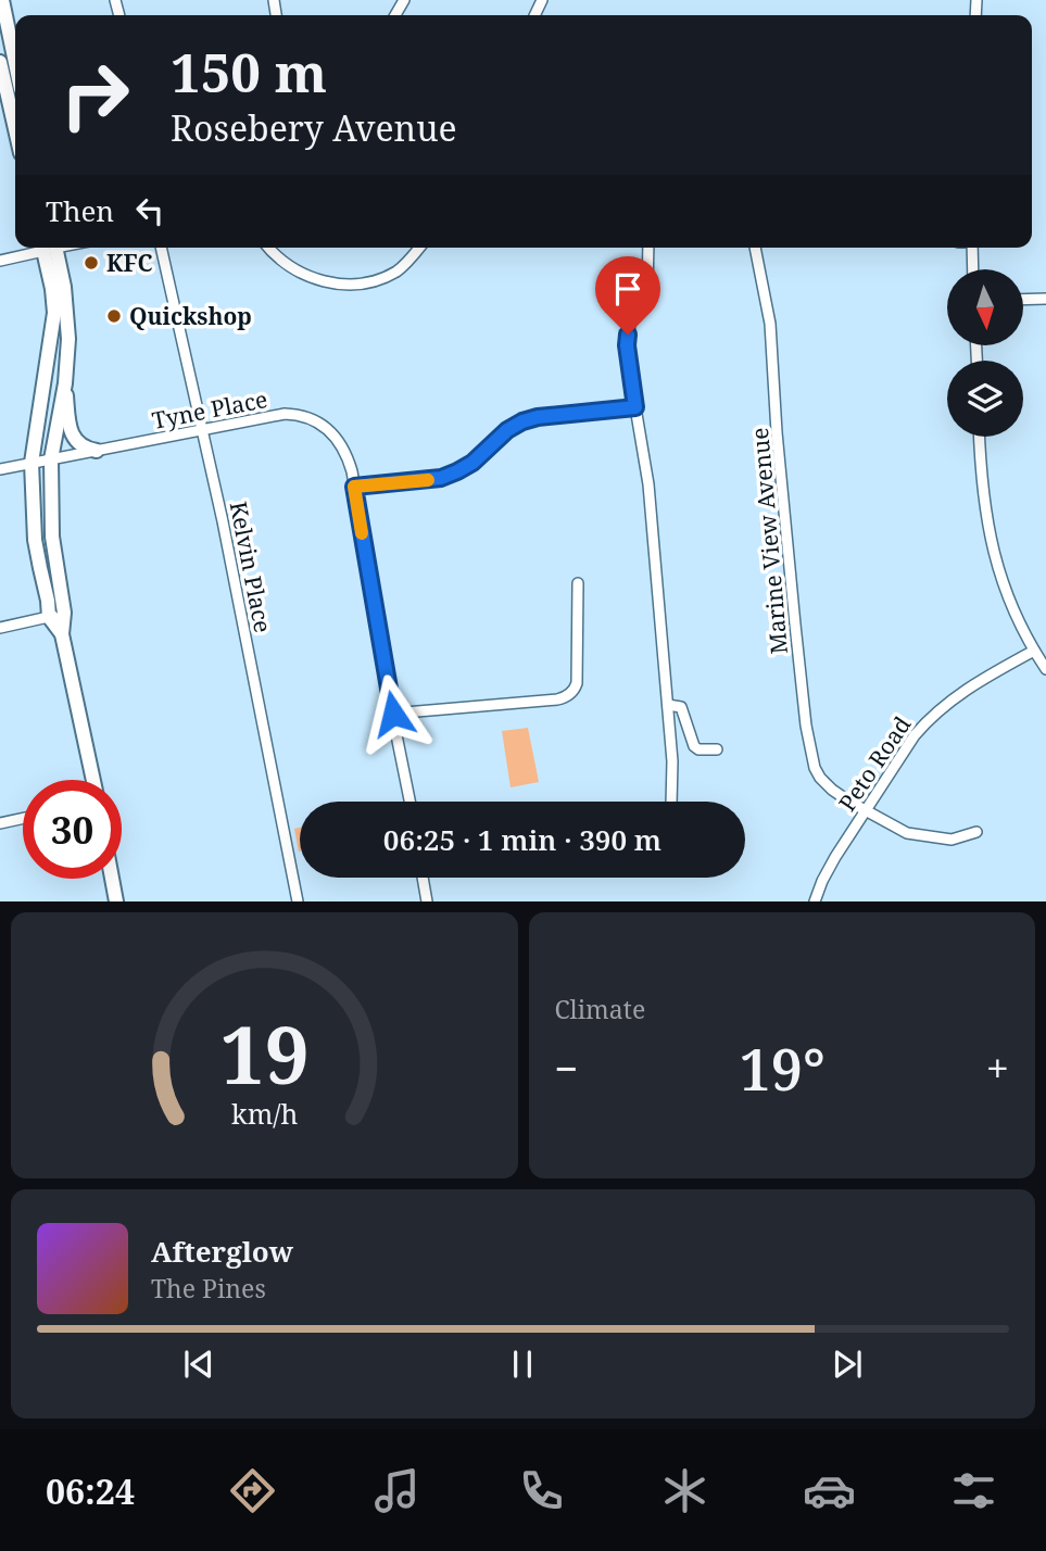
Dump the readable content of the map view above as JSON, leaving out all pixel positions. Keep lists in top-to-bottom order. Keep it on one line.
{"streets":{"street":["Tyne Place","Marine View Avenue","Kelvin Place","Peto Road"]},"crossings":[["Tyne Place","Kelvin Place"],["Marine View Avenue","Peto Road"]],"places":["KFC","Quickshop"],"north":"bottom","page":{"turn":["150 m","Rosebery Avenue"],"then":"Then","limit":"30","trip":"06:25 · 1 min · 390 m","tile":"Climate","heat":["−","19°","+"],"song":["Afterglow","The Pines"],"tabs":"06:24","gauge":["19","km/h"]}}
